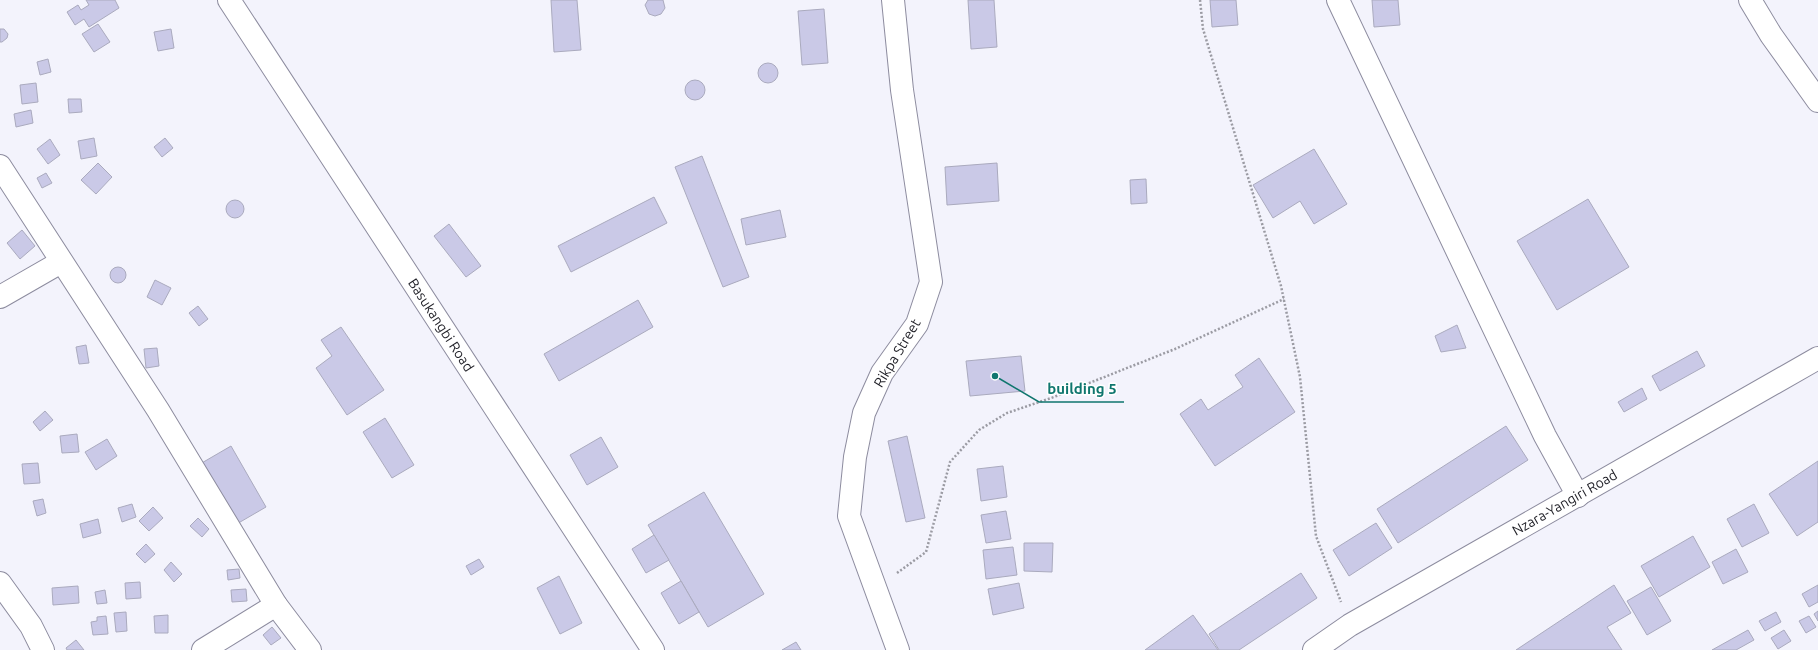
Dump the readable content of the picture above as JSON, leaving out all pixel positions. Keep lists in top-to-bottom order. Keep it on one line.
{"streets":{"street":["Basukangbi Road","Rikpa Street","Nzara-Yangiri Road"]},"places":["building 5"]}
